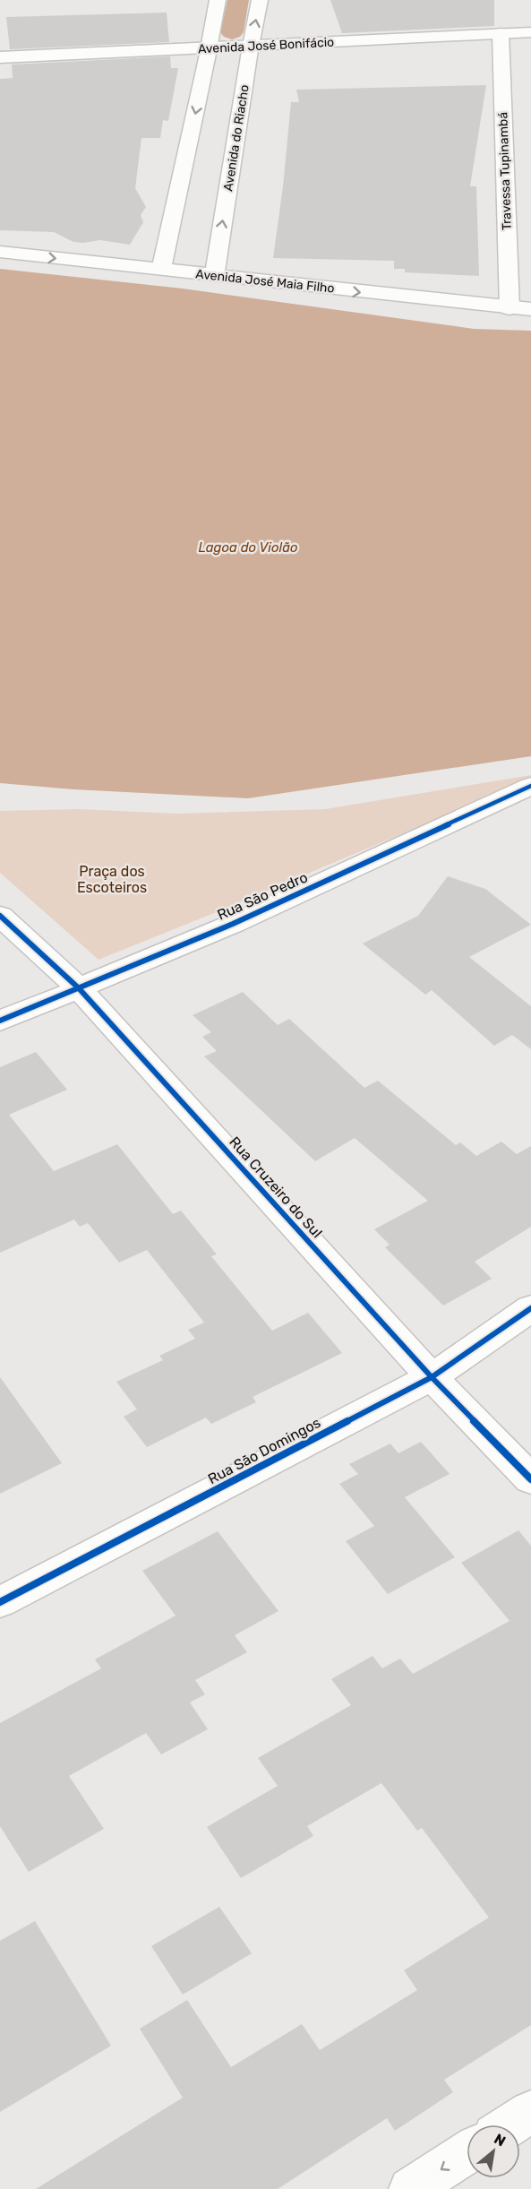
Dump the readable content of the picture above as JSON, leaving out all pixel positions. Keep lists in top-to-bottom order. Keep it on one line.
{"streets":{"street":["Avenida José Bonifácio","Avenida do Riacho","Travessa Tupinambá","Avenida José Maia Filho","Rua São Pedro","Rua Cruzeiro do Sul","Rua São Domingos"]},"crossings":[["Avenida José Bonifácio","Avenida do Riacho"],["Avenida José Bonifácio","Travessa Tupinambá"],["Avenida do Riacho","Avenida José Maia Filho"],["Travessa Tupinambá","Avenida José Maia Filho"],["Rua São Pedro","Rua Cruzeiro do Sul"],["Rua Cruzeiro do Sul","Rua São Domingos"]],"one_way":["Avenida José Maia Filho"],"water":["Lagoa do Violão"],"parks":["Praça dos Escoteiros"],"north":"top right"}
